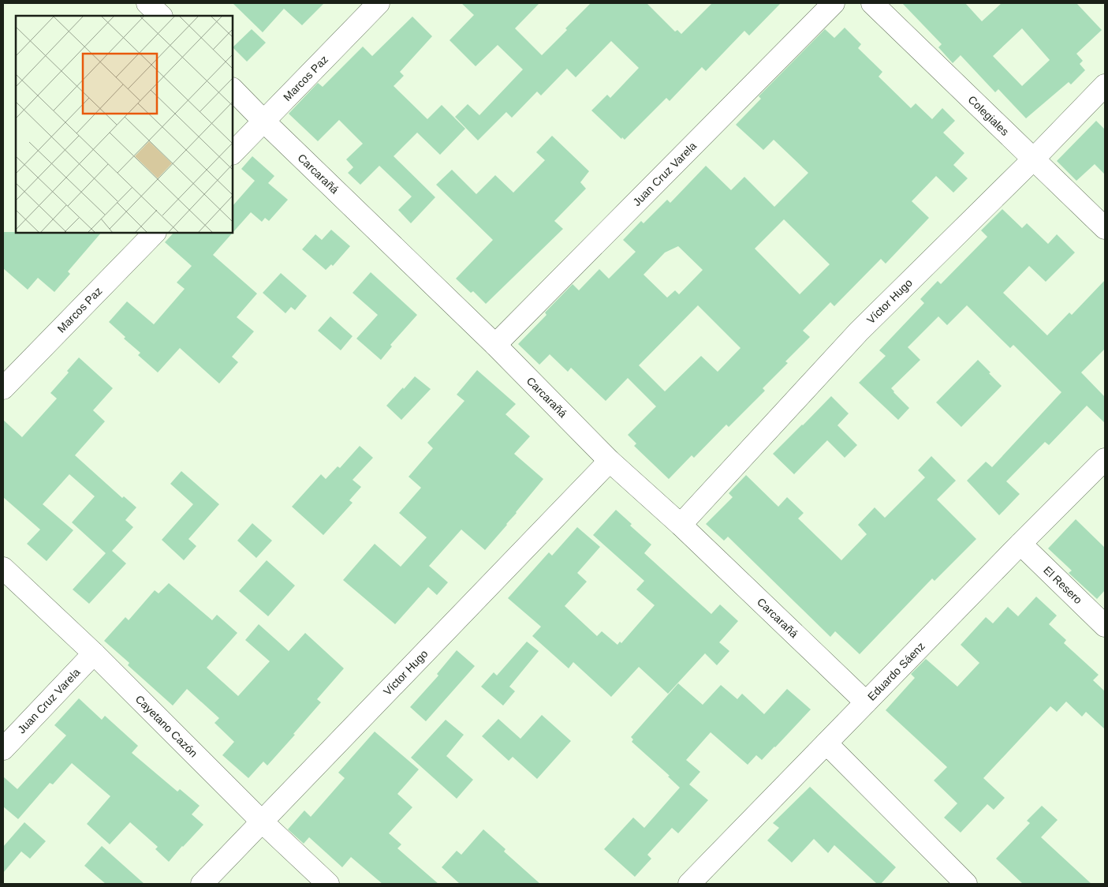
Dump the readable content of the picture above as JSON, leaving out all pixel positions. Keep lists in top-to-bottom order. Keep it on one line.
{"streets":{"street":["Marcos Paz","Colegiales","Juan Cruz Varela","Carcarañá","Víctor Hugo","El Resero","Eduardo Sáenz","Cayetano Cazón"]},"crossings":[["Marcos Paz","Carcarañá"],["Colegiales","Víctor Hugo"],["Juan Cruz Varela","Carcarañá"],["Juan Cruz Varela","Cayetano Cazón"],["Carcarañá","Víctor Hugo"],["Carcarañá","Eduardo Sáenz"],["Víctor Hugo","Cayetano Cazón"],["El Resero","Eduardo Sáenz"]]}
